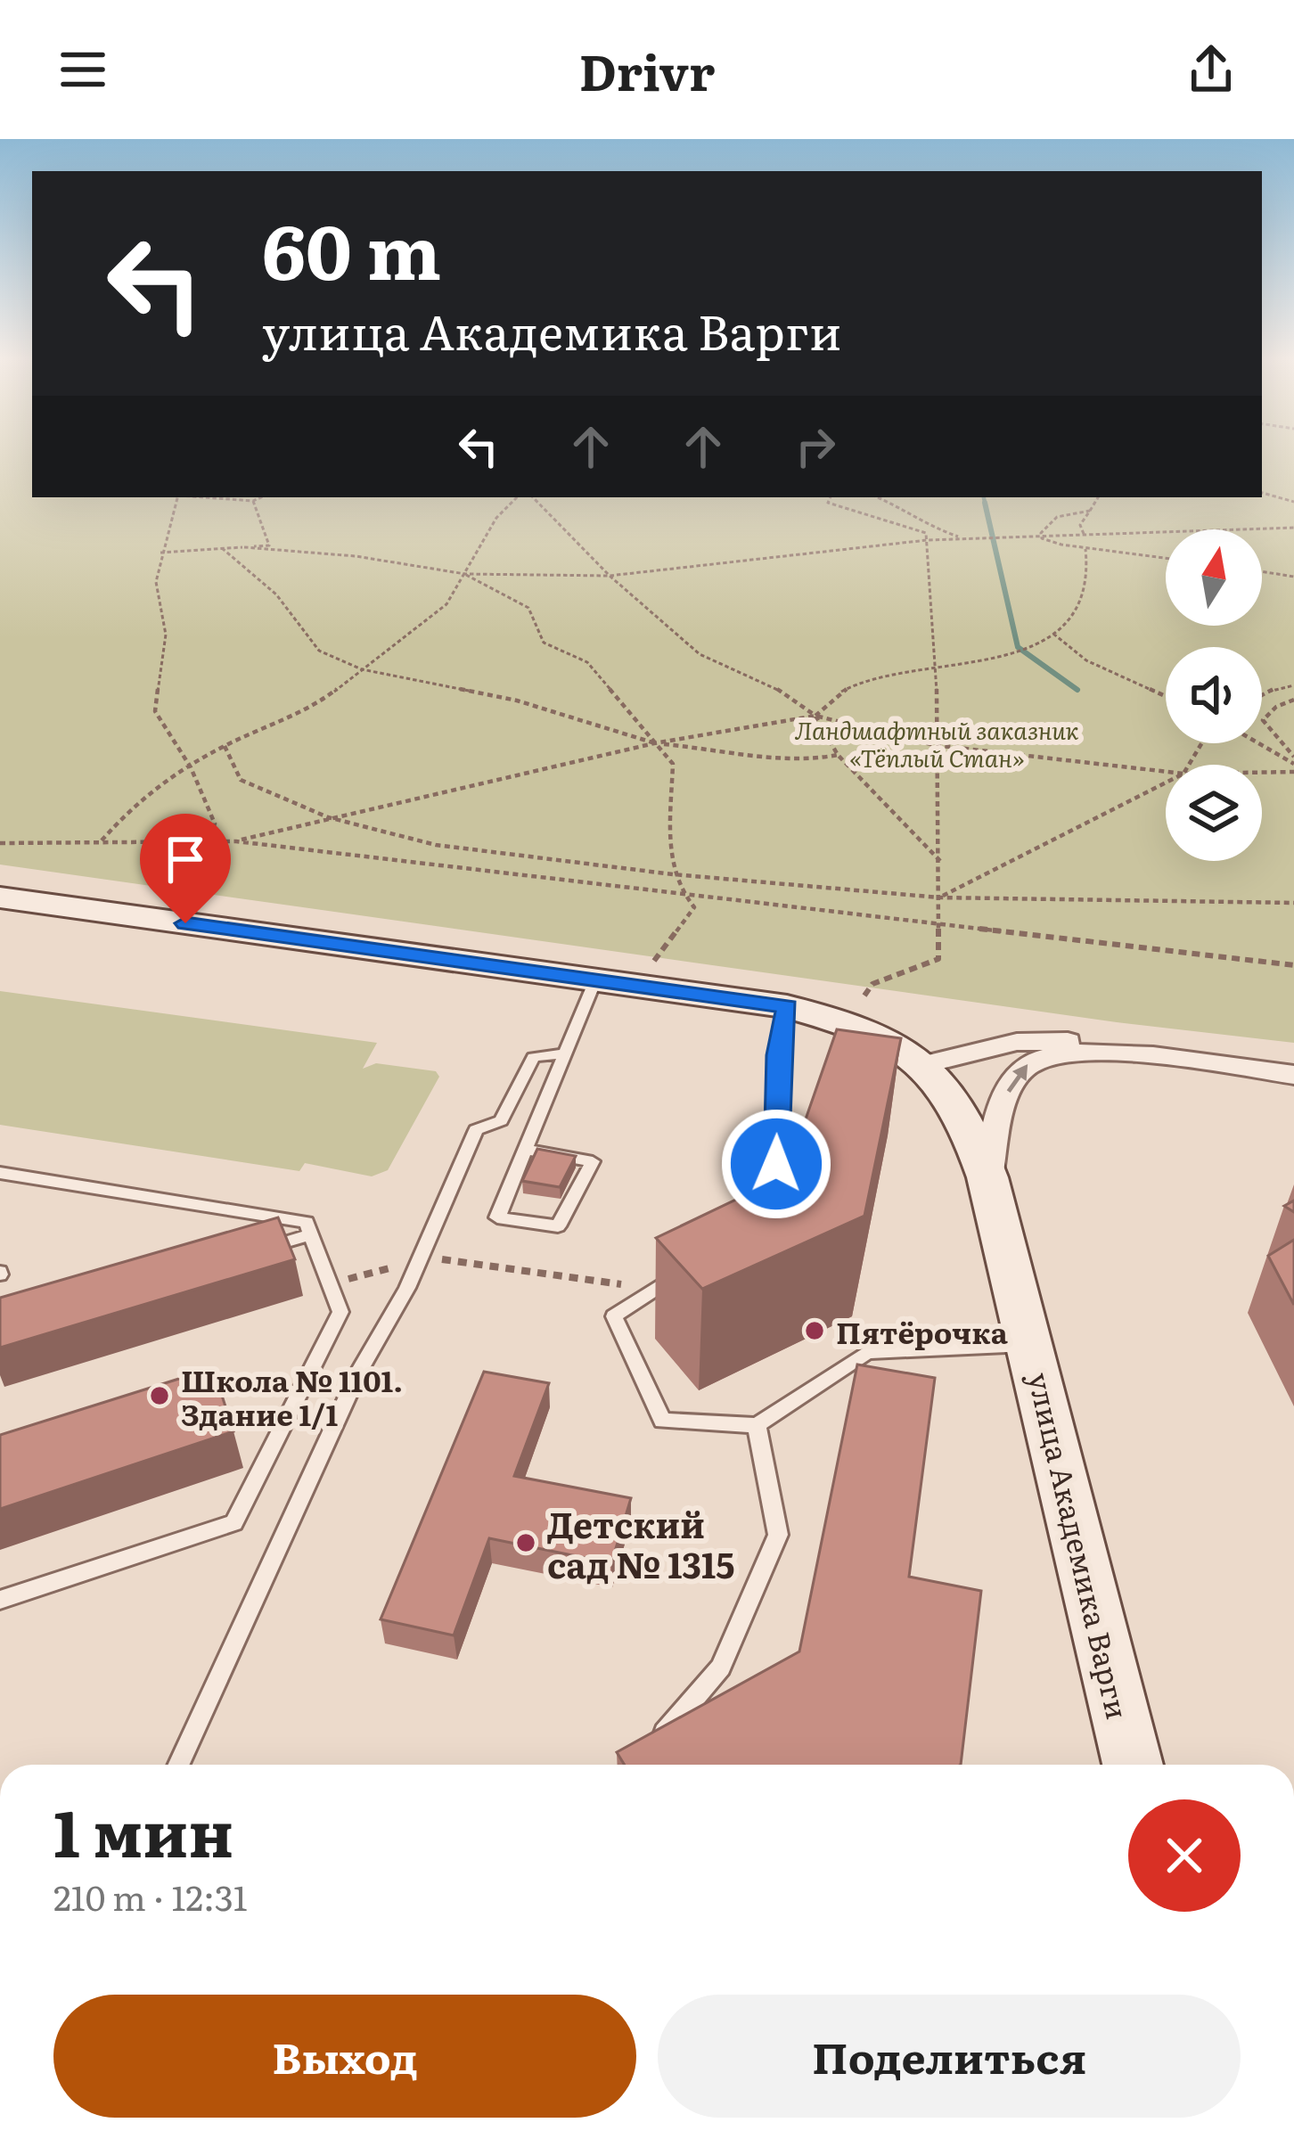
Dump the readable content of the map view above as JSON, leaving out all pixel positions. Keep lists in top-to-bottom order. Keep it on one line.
{"streets":{"street":["улица Академика Варги"]},"parks":["Ландшафтный заказник «Тёплый Стан»"],"places":["Пятёрочка","Школа № 1101. Здание 1/1","Детский сад № 1315"],"north":"top","page":{"header":"Drivr","turn":["60 m","улица Академика Варги"],"heading":["1 мин","210 m · 12:31"],"buttons":["Выход","Поделиться"]}}
